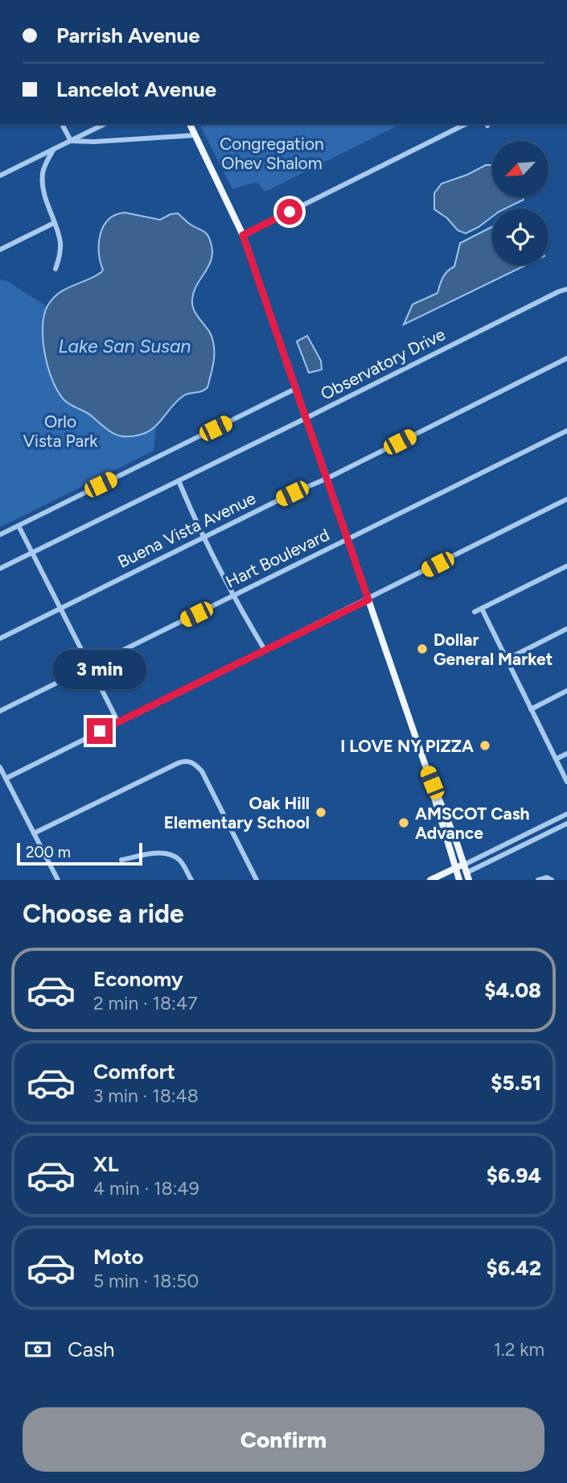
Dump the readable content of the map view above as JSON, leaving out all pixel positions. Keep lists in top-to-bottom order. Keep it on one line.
{"streets":{"street":["Observatory Drive","Buena Vista Avenue","Hart Boulevard"]},"water":["Lake San Susan"],"parks":["Congregation Ohev Shalom","Orlo Vista Park"],"places":["Dollar General Market","I LOVE NY PIZZA","Oak Hill Elementary School","AMSCOT Cash Advance"],"scale_bar":"200 m","north":"bottom left","page":{"banner":["Parrish Avenue","Lancelot Avenue"],"bubble":"3 min","scale":"200 m","heading":"Choose a ride","list":[{"name":"Economy","note":"2 min · 18:47","value":"$4.08"},{"name":"Comfort","note":"3 min · 18:48","value":"$5.51"},{"name":"XL","note":"4 min · 18:49","value":"$6.94"},{"name":"Moto","note":"5 min · 18:50","value":"$6.42"}],"pay":["Cash","1.2 km"],"buttons":"Confirm"}}
